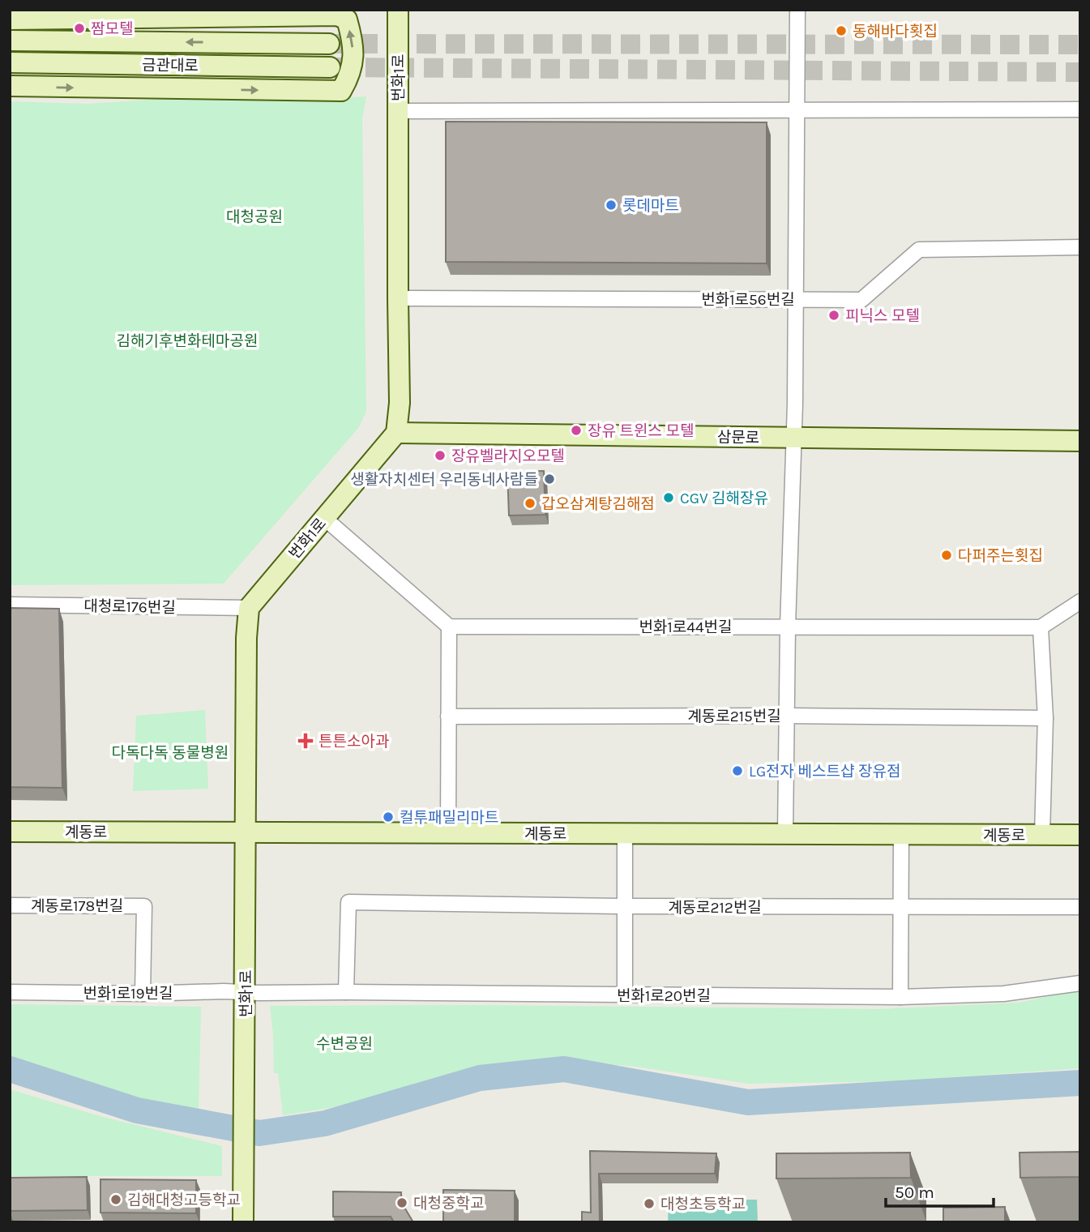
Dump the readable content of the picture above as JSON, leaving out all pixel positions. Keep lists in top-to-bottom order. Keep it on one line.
{"streets":{"street":["금관대로","번화1로","번화1로56번길","삼문로","대청로176번길","번화1로44번길","계동로215번길","계동로","계동로178번길","계동로212번길","번화1로19번길","번화1로20번길"]},"crossings":[["번화1로","번화1로56번길"],["번화1로","삼문로"],["번화1로","대청로176번길"],["번화1로","계동로"],["번화1로","번화1로19번길"],["번화1로","번화1로20번길"],["계동로178번길","번화1로19번길"],["계동로212번길","번화1로20번길"],["번화1로19번길","번화1로20번길"]],"parks":["대청공원","김해기후변화테마공원","다독다독 동물병원","수변공원"],"places":{"other":["짬모텔","동해바다횟집","롯데마트","피닉스 모텔","장유 트윈스 모텔","장유벨라지오모텔","생활자치센터 우리동네사람들","CGV 김해장유","갑오삼계탕김해점","다퍼주는횟집","LG전자 베스트샵 장유점","컬투패밀리마트","김해대청고등학교","대청중학교","대청초등학교"],"health":["튼튼소아과"]},"scale_bar":"50 m"}
